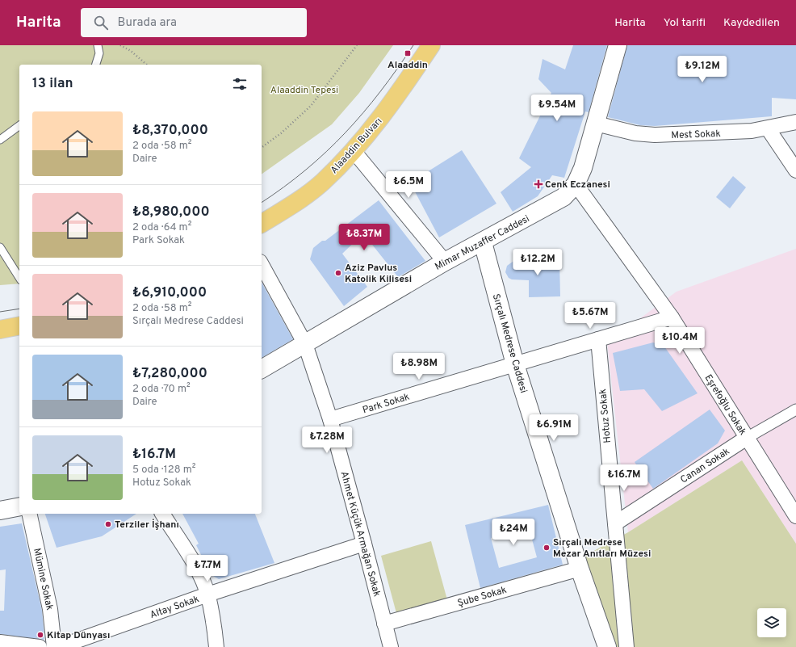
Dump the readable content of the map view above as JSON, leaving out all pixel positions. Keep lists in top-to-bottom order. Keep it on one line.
{"streets":{"main road":["Alaaddin Bulvarı"],"street":["Mest Sokak","Mimar Muzaffer Caddesi","Sırçalı Medrese Caddesi","Park Sokak","Eşrefoğlu Sokak","Hotuz Sokak","Canan Sokak","Ahmet Küçük Armağan Sokak","Mümine Sokak","Şube Sokak","Altay Sokak"]},"crossings":[["Mest Sokak","Mimar Muzaffer Caddesi"],["Mimar Muzaffer Caddesi","Sırçalı Medrese Caddesi"],["Mimar Muzaffer Caddesi","Eşrefoğlu Sokak"],["Mimar Muzaffer Caddesi","Ahmet Küçük Armağan Sokak"],["Sırçalı Medrese Caddesi","Park Sokak"],["Sırçalı Medrese Caddesi","Şube Sokak"],["Park Sokak","Eşrefoğlu Sokak"],["Park Sokak","Hotuz Sokak"],["Park Sokak","Ahmet Küçük Armağan Sokak"],["Eşrefoğlu Sokak","Canan Sokak"],["Hotuz Sokak","Canan Sokak"],["Ahmet Küçük Armağan Sokak","Şube Sokak"],["Ahmet Küçük Armağan Sokak","Altay Sokak"]],"parks":["Alaaddin Tepesi"],"places":{"transit":["Alaaddin"],"health":["Cenk Eczanesi"],"other":["Aziz Pavlus Katolik Kilisesi","Terziler İşhanı","Sırçalı Medrese Mezar Anıtları Müzesi","Kitap Dünyası"]},"page":{"header":"Harita","search":"Burada ara","nav":["Harita","Yol tarifi","Kaydedilen"],"price":["₺9.12M","₺9.54M","₺6.5M","₺8.37M","₺12.2M","₺5.67M","₺10.4M","₺8.98M","₺6.91M","₺7.28M","₺16.7M","₺24M","₺7.7M"],"heading":"13 ilan","list":[{"name":"₺8,370,000","note":"2 oda · 58 m² · Daire"},{"name":"₺8,980,000","note":"2 oda · 64 m² · Park Sokak"},{"name":"₺6,910,000","note":"2 oda · 58 m² · Sırçalı Medrese Caddesi"},{"name":"₺7,280,000","note":"2 oda · 70 m² · Daire"},{"name":"₺16.7M","note":"5 oda · 128 m² · Hotuz Sokak"}]}}
